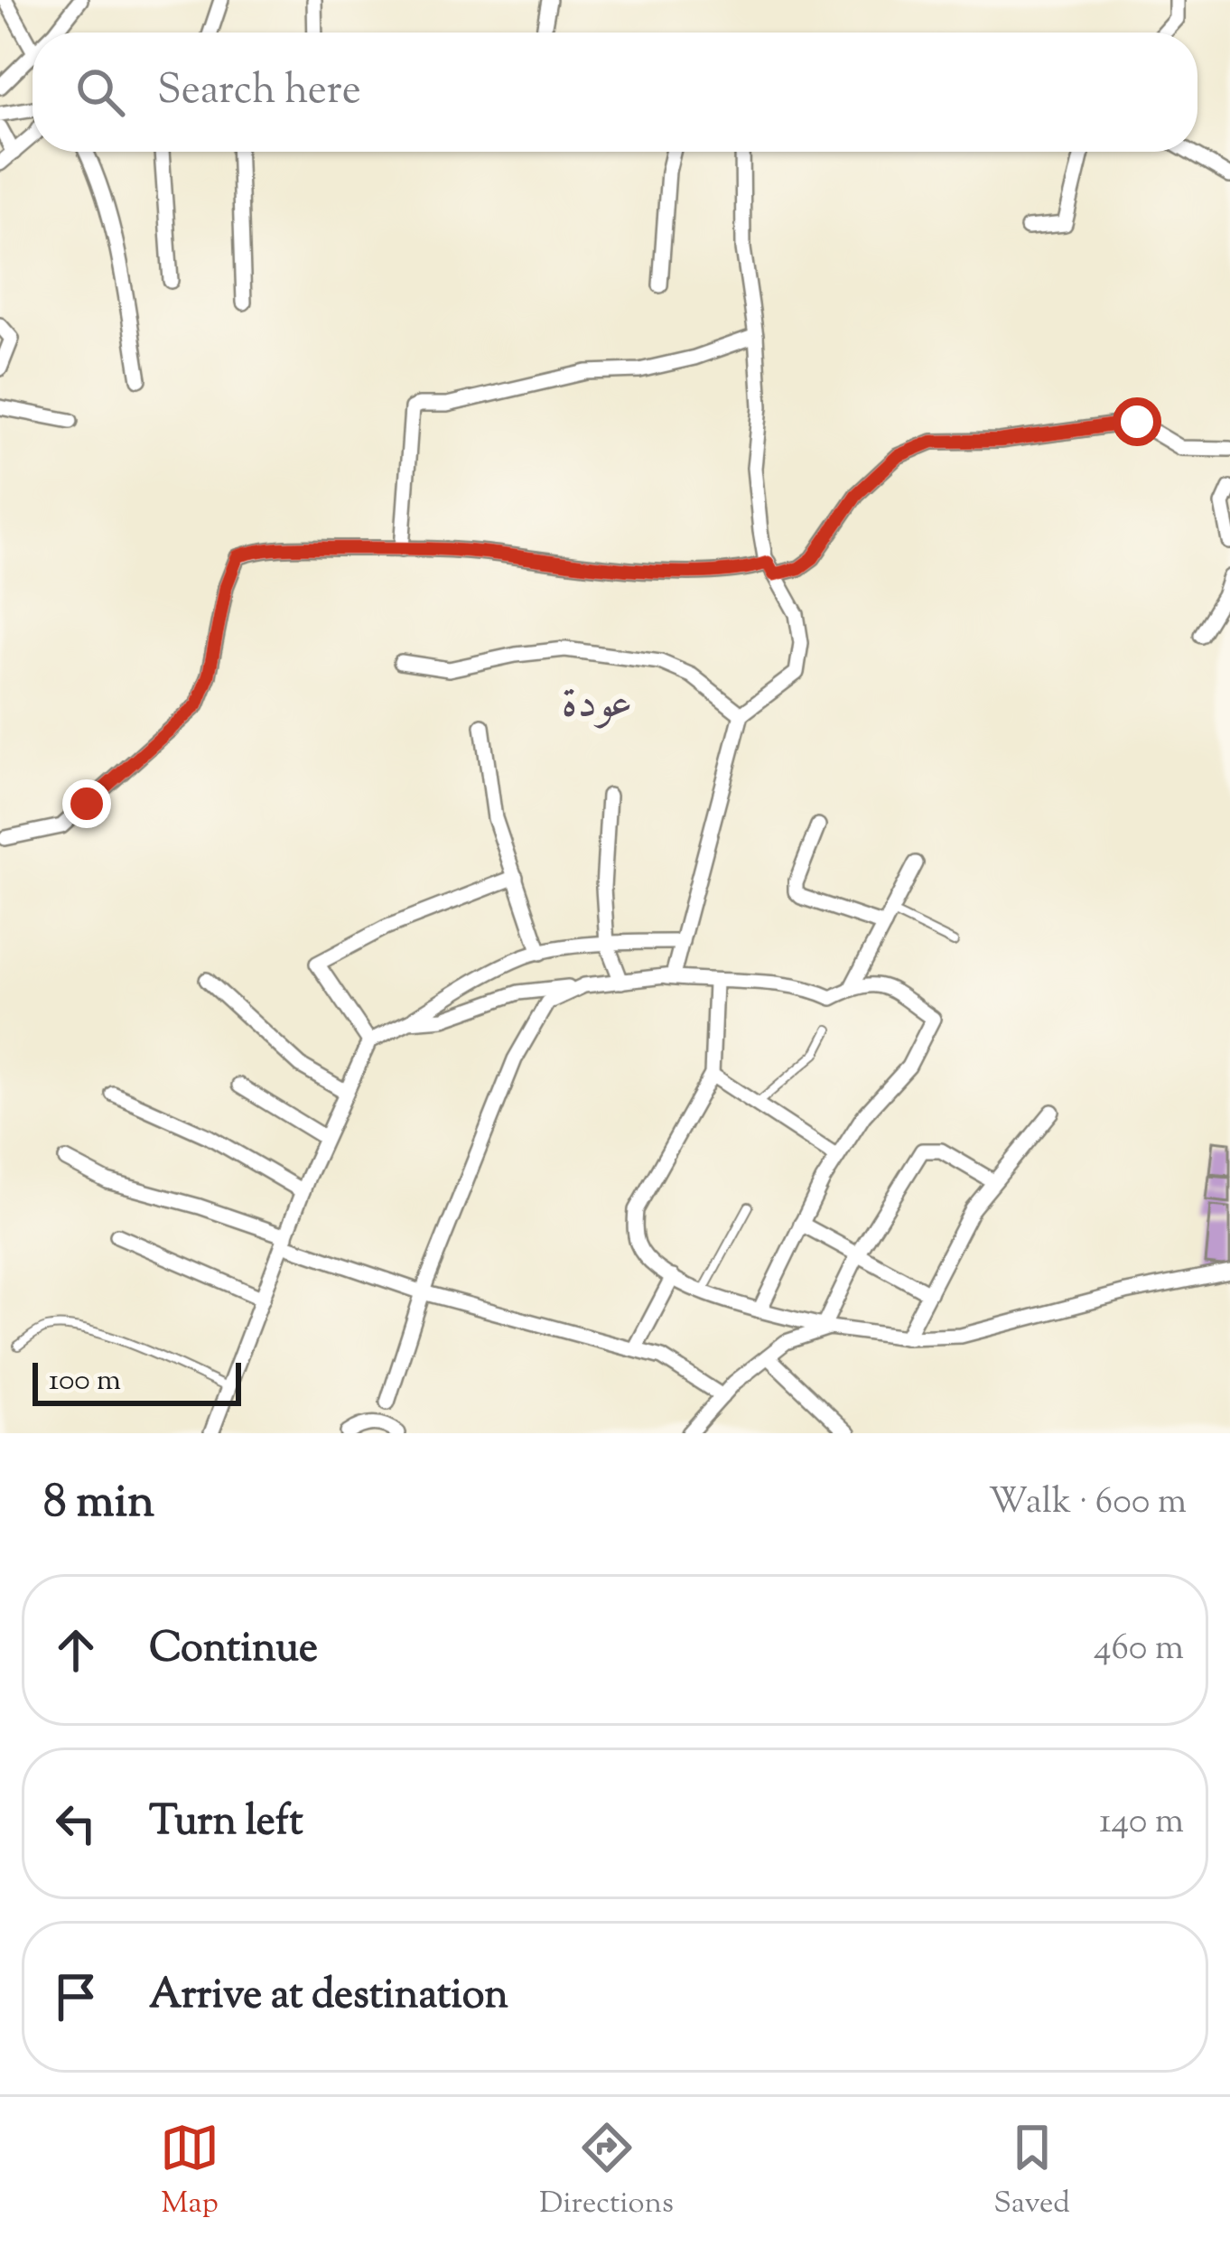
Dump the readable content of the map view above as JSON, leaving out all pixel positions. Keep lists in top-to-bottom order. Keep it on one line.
{"districts":["عودة"],"scale_bar":"100 m","page":{"search":"Search here","scale":"100 m","heading":["8 min","Walk · 600 m"],"list":[["Continue","460 m"],["Turn left","140 m"],"Arrive at destination"],"nav":["Map","Directions","Saved"]}}
